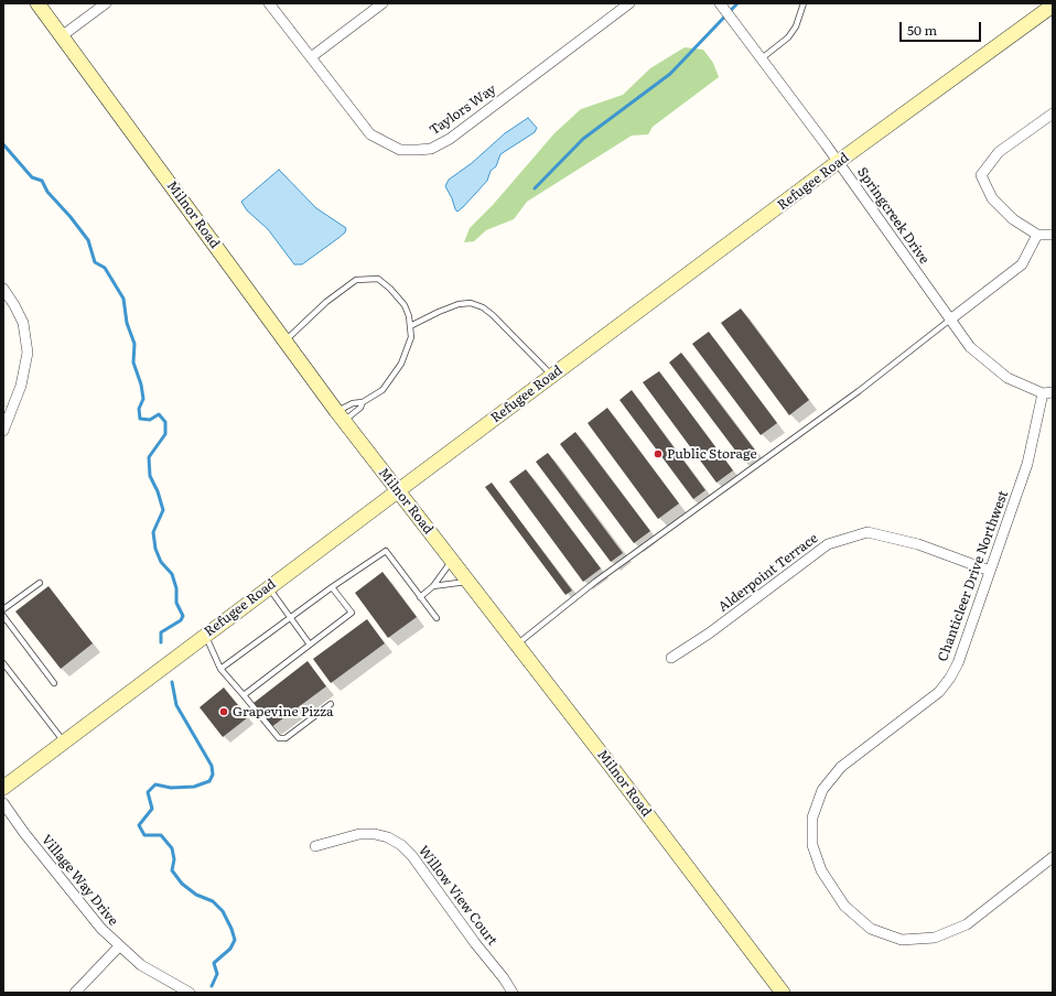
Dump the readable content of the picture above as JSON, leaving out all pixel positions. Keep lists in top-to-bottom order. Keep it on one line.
{"streets":{"main road":["Refugee Road","Milnor Road"],"street":["Taylors Way","Springcreek Drive","Alderpoint Terrace","Chanticleer Drive Northwest","Village Way Drive","Willow View Court"]},"crossings":[["Refugee Road","Milnor Road"],["Refugee Road","Springcreek Drive"],["Springcreek Drive","Chanticleer Drive Northwest"],["Alderpoint Terrace","Chanticleer Drive Northwest"]],"places":["Public Storage","Grapevine Pizza"],"scale_bar":"50 m"}
